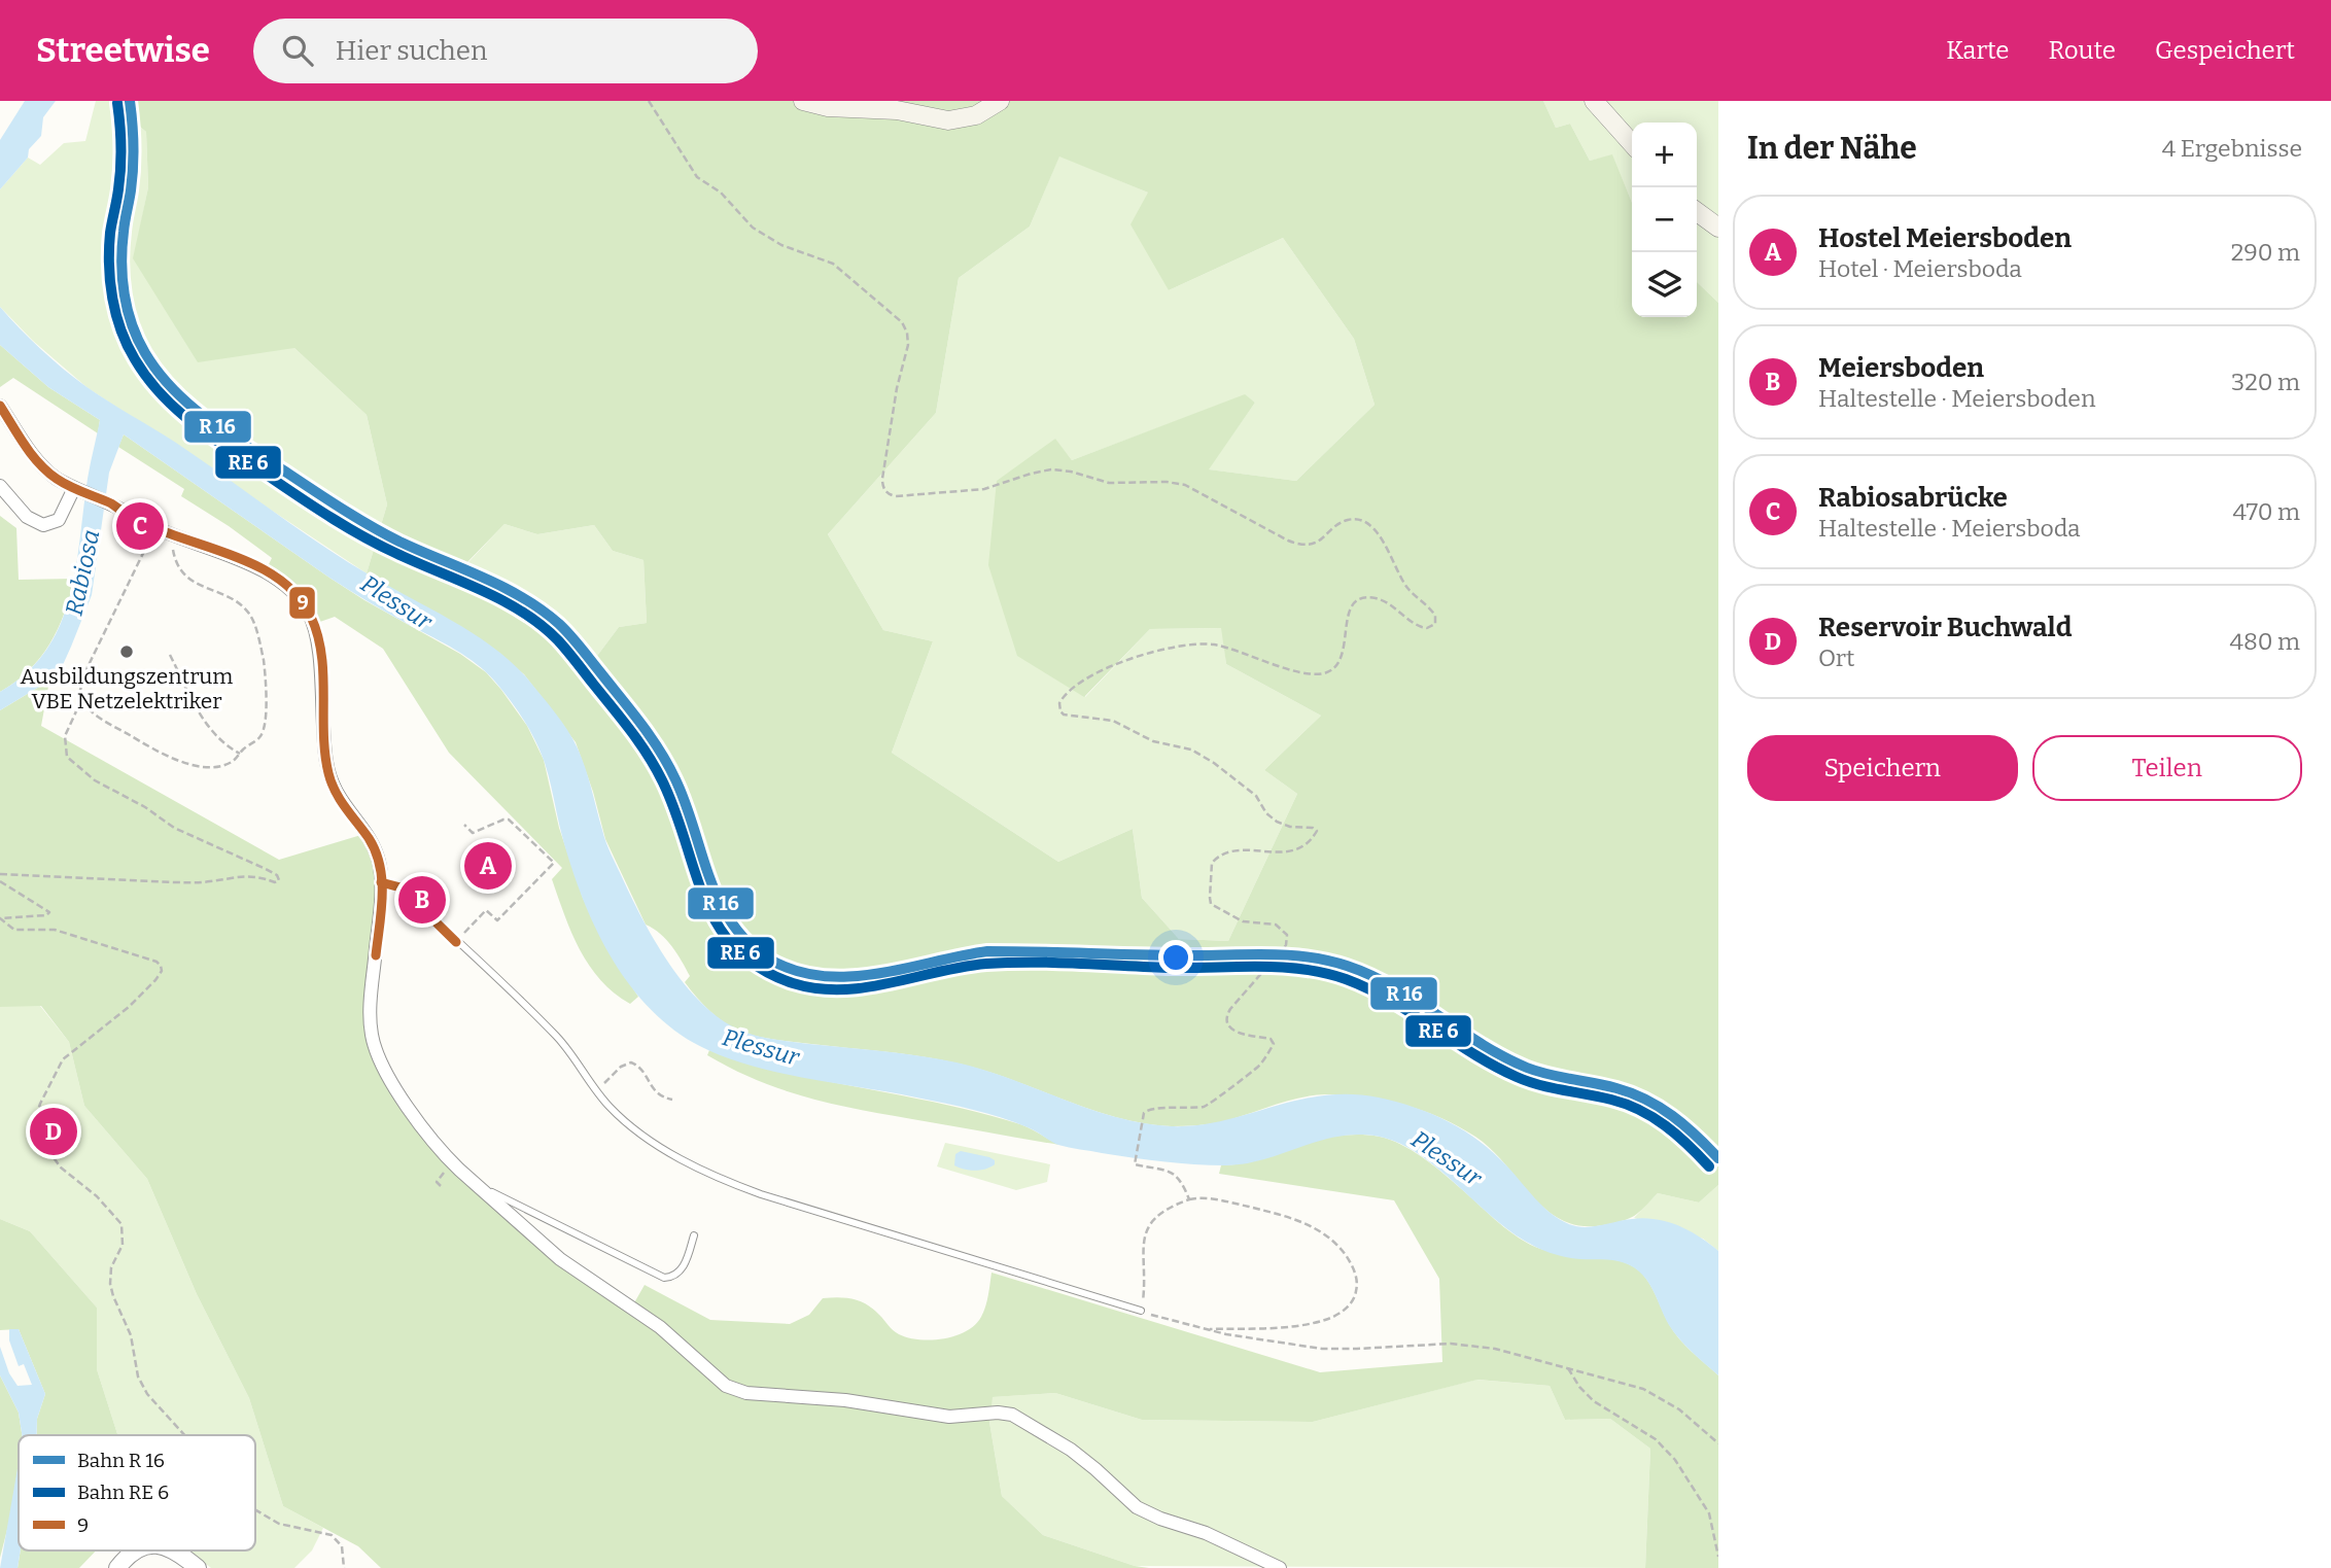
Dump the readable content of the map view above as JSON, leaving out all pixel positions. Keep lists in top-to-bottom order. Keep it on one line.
{"water":["Rabiosa","Plessur"],"places":["Ausbildungszentrum VBE Netzelektriker"],"lines":["transit line 9"],"legend":["Bahn R 16","Bahn RE 6","9"],"page":{"header":"Streetwise","search":"Hier suchen","nav":["Karte","Route","Gespeichert"],"heading":["In der Nähe","4 Ergebnisse"],"map_buttons":["+","−"],"list":[{"mark":"A","name":"Hostel Meiersboden","note":"Hotel · Meiersboda","value":"290 m"},{"mark":"B","name":"Meiersboden","note":"Haltestelle · Meiersboden","value":"320 m"},{"mark":"C","name":"Rabiosabrücke","note":"Haltestelle · Meiersboda","value":"470 m"},{"mark":"D","name":"Reservoir Buchwald","note":"Ort","value":"480 m"}],"pins":["C","A","B","D"],"buttons":["Speichern","Teilen"]}}
